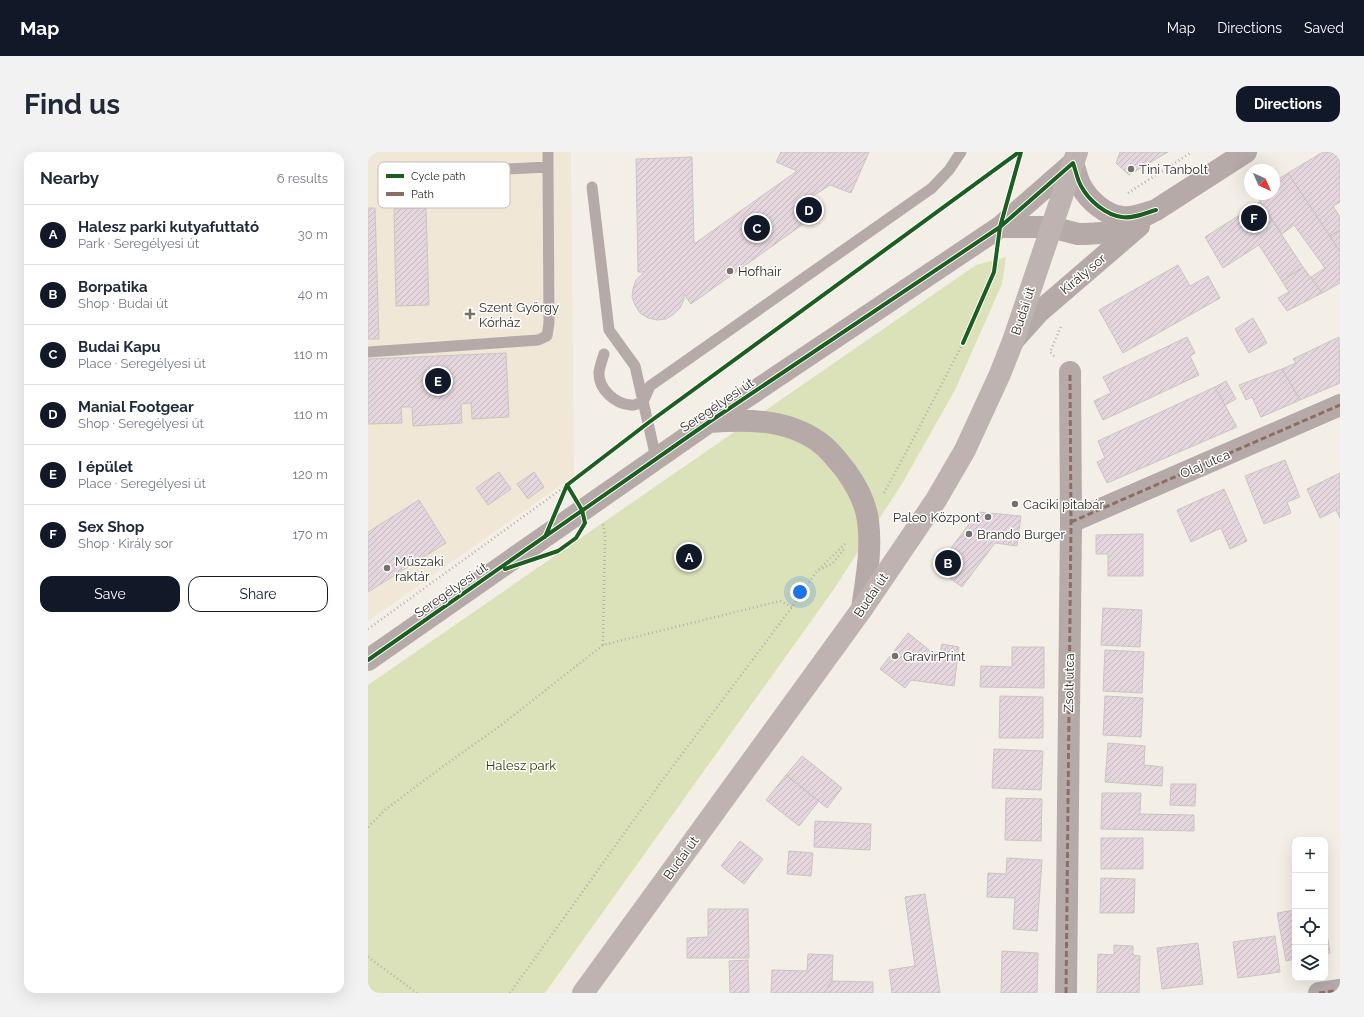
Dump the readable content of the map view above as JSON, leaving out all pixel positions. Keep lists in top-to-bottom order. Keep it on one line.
{"streets":{"main road":["Budai út"],"street":["Király sor","Seregélyesi út","Olaj utca","Zsolt utca"]},"crossings":[["Király sor","Budai út"],["Király sor","Seregélyesi út"],["Budai út","Seregélyesi út"],["Olaj utca","Zsolt utca"]],"parks":["Halesz park"],"places":{"other":["Tini Tanbolt","Hofhair","Caciki pitabár","Paleo Központ","Brando Burger","Műszaki raktár","GravirPrint"],"health":["Szent György Kórház"]},"legend":["Cycle path","Path"],"north":"bottom right","page":{"header":"Map","nav":["Map","Directions","Saved"],"buttons":["Directions",["Save","Share"]],"title":"Find us","heading":["Nearby","6 results"],"pins":["D","F","C","E","A","B"],"list":[{"mark":"A","name":"Halesz parki kutyafuttató","note":"Park · Seregélyesi út","value":"30 m"},{"mark":"B","name":"Borpatika","note":"Shop · Budai út","value":"40 m"},{"mark":"C","name":"Budai Kapu","note":"Place · Seregélyesi út","value":"110 m"},{"mark":"D","name":"Manial Footgear","note":"Shop · Seregélyesi út","value":"110 m"},{"mark":"E","name":"I épület","note":"Place · Seregélyesi út","value":"120 m"},{"mark":"F","name":"Sex Shop","note":"Shop · Király sor","value":"170 m"}],"map_buttons":["+","−"]}}
